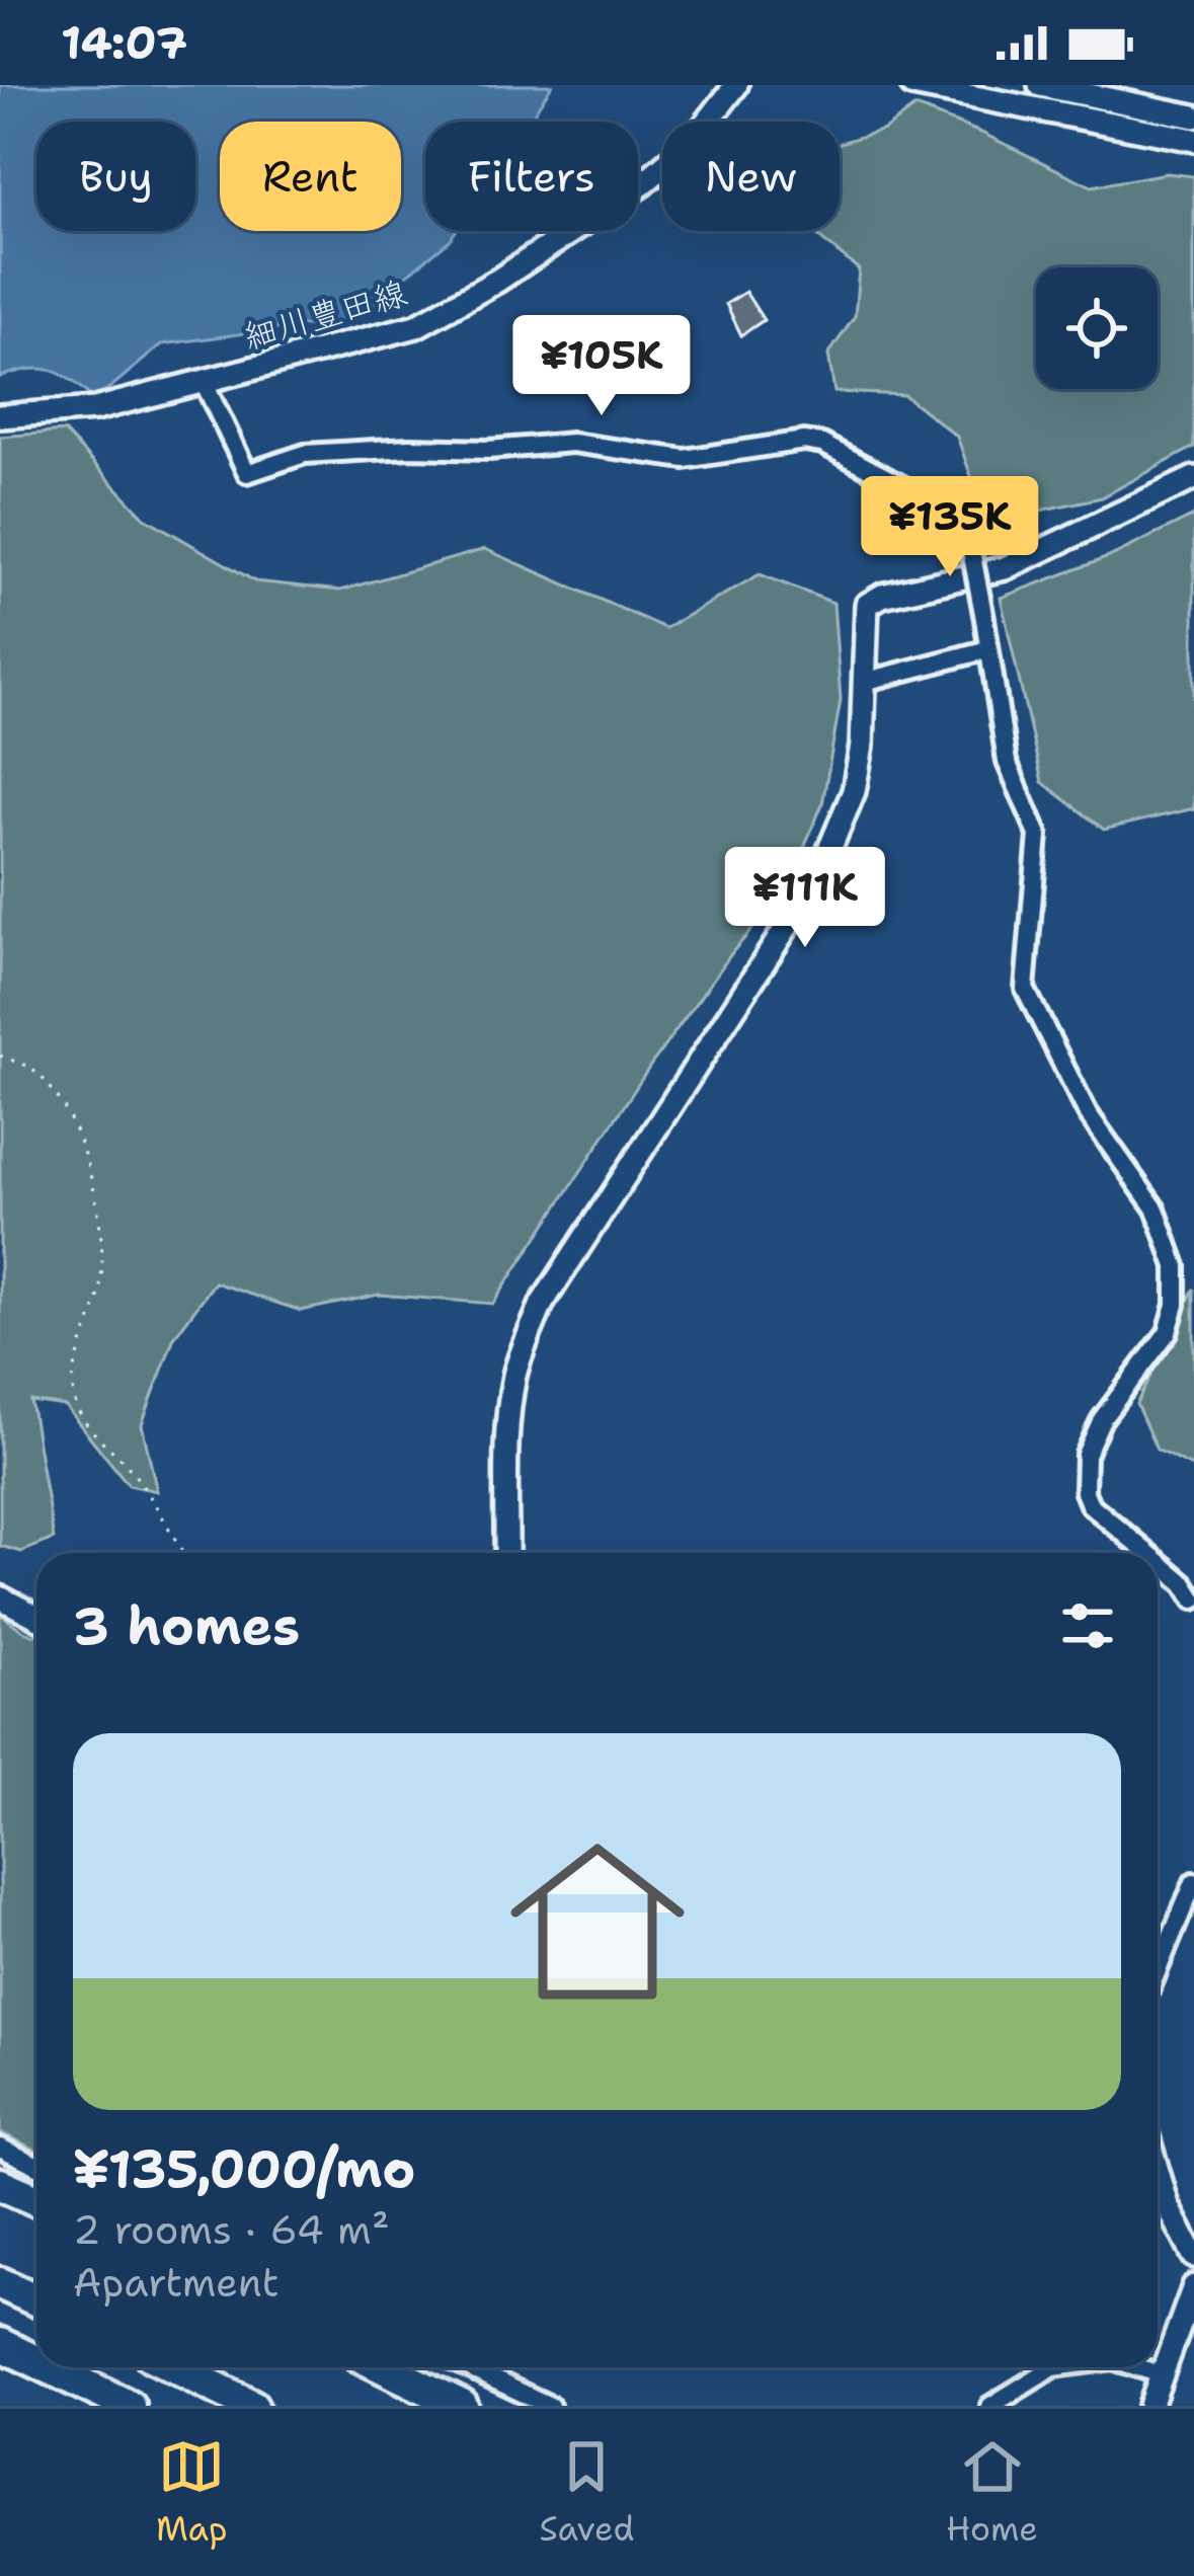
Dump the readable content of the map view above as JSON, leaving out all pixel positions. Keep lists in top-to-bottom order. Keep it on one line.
{"streets":{"street":["細川豊田線"]},"page":{"status":"14:07","chip":["Buy","Rent","Filters","New"],"price":["¥105K","¥135K","¥111K"],"heading":"3 homes","list":[{"name":"¥135,000/mo","note":"2 rooms · 64 m² · Apartment"}],"tabs":["Map","Saved","Home"]}}
